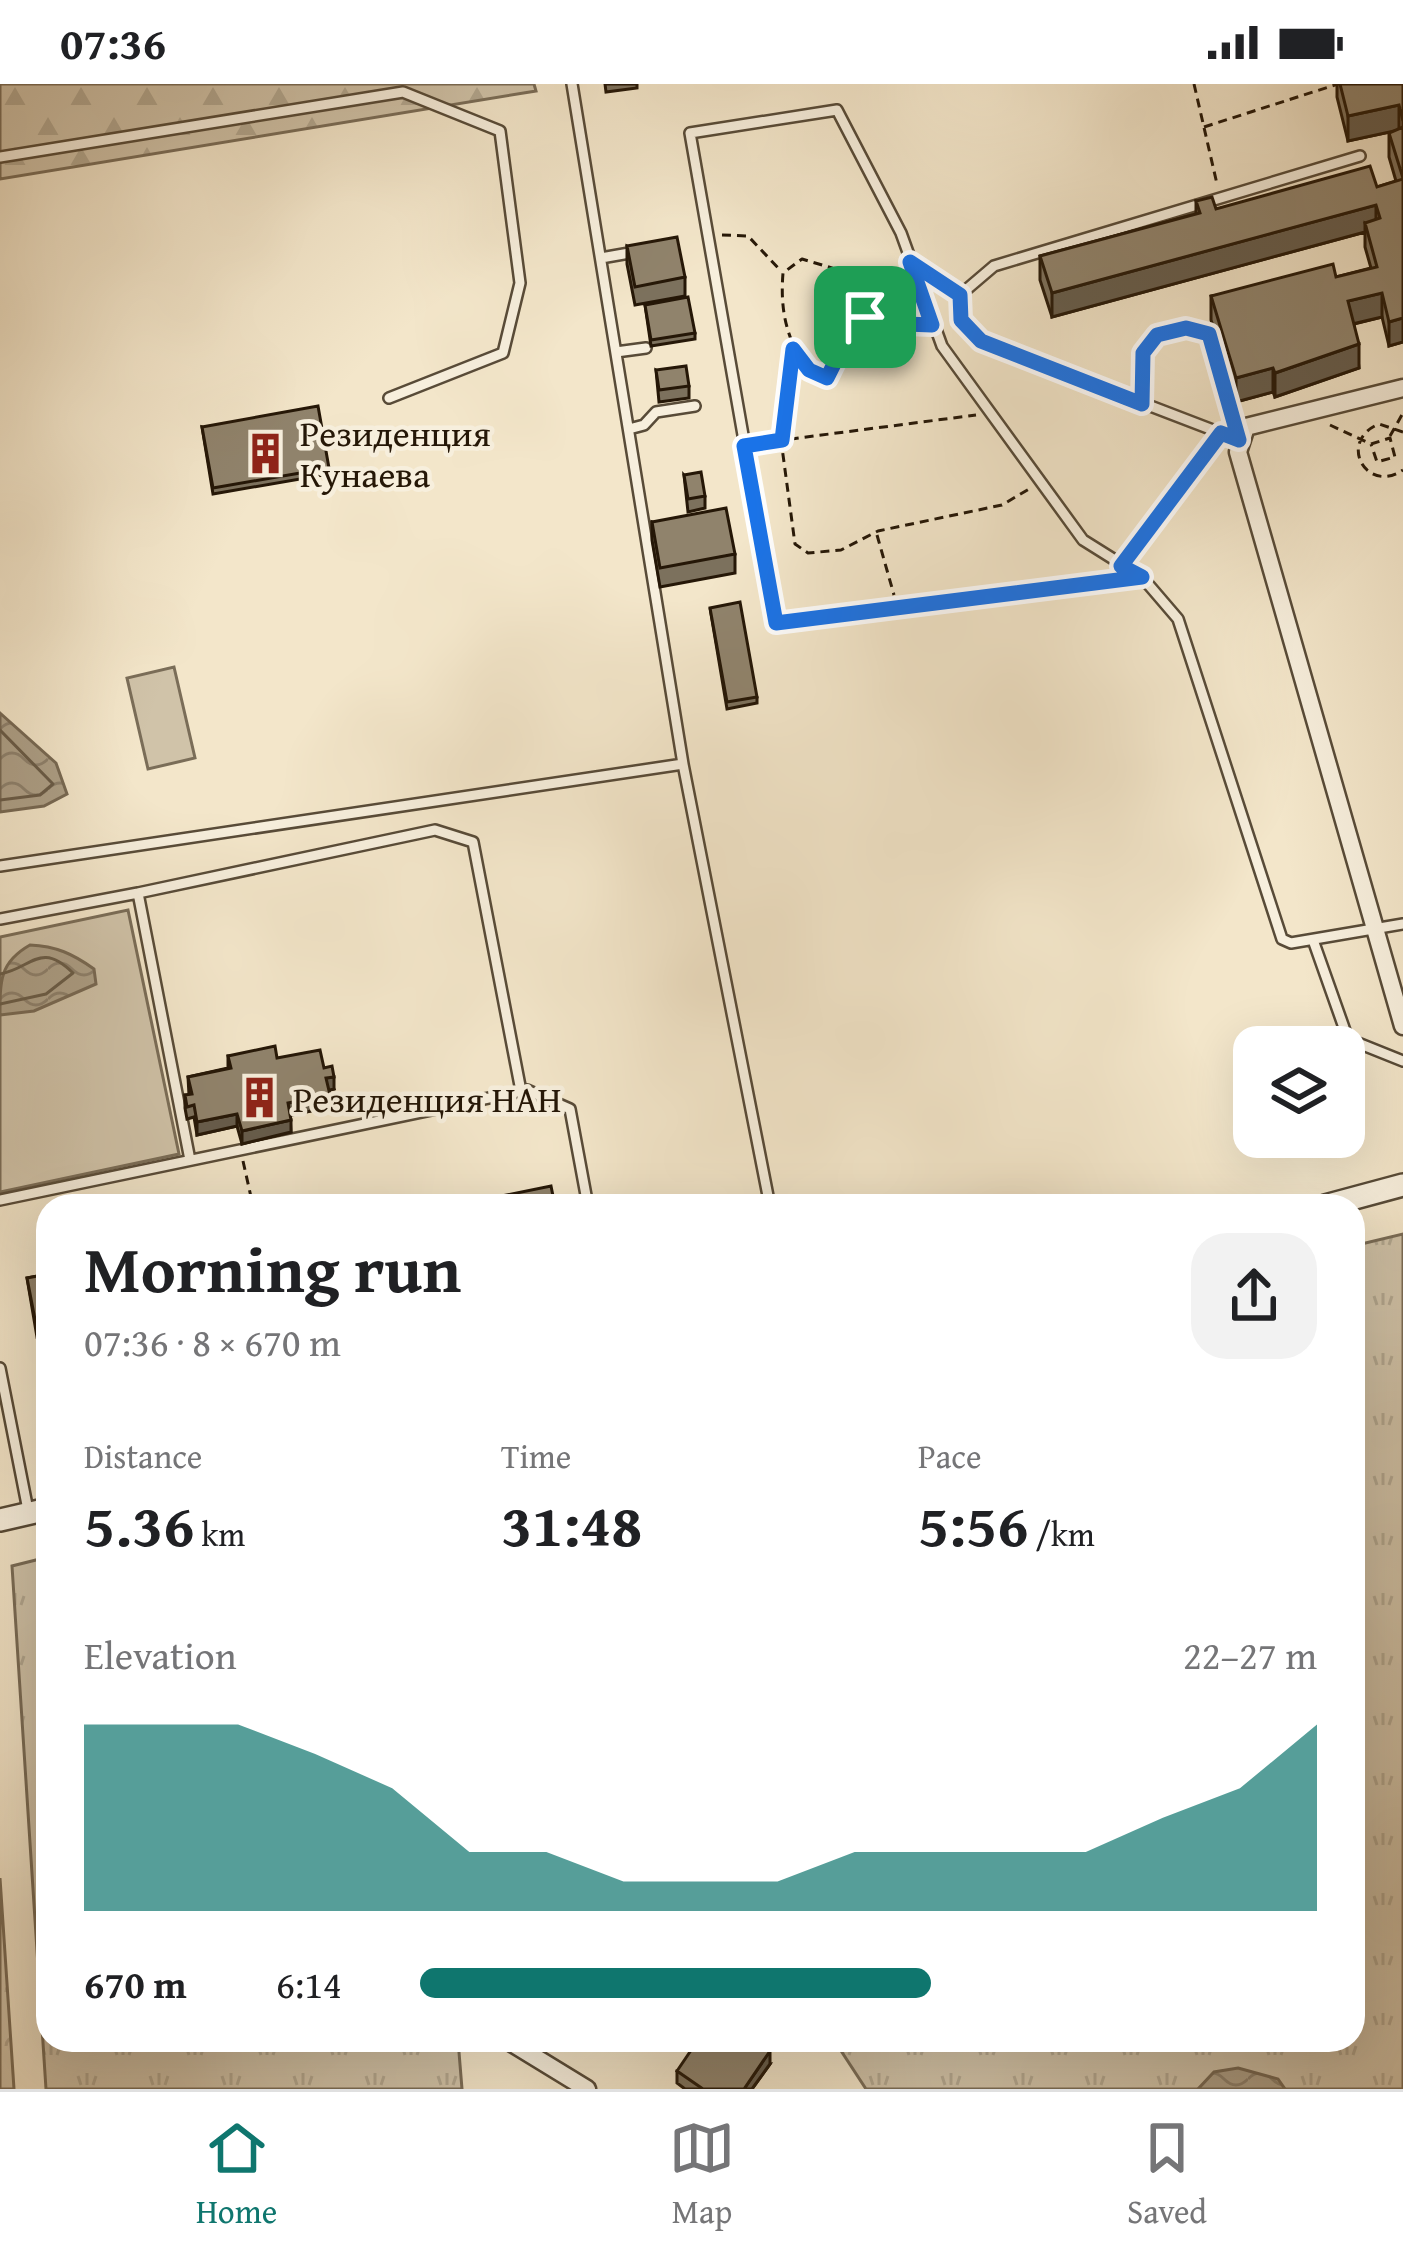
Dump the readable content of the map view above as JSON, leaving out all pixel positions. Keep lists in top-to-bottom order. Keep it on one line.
{"places":{"building":["Резиденция Кунаева","Резиденция НАН"]},"page":{"status":"07:36","heading":["Morning run","07:36 · 8 × 670 m"],"stats":[["Distance","5.36 km"],["Time","31:48"],["Pace","5:56 /km"]],"chart":["Elevation","22–27 m"],"list":[{"name":"670 m","note":"6:14"}],"tabs":["Home","Map","Saved"]}}
